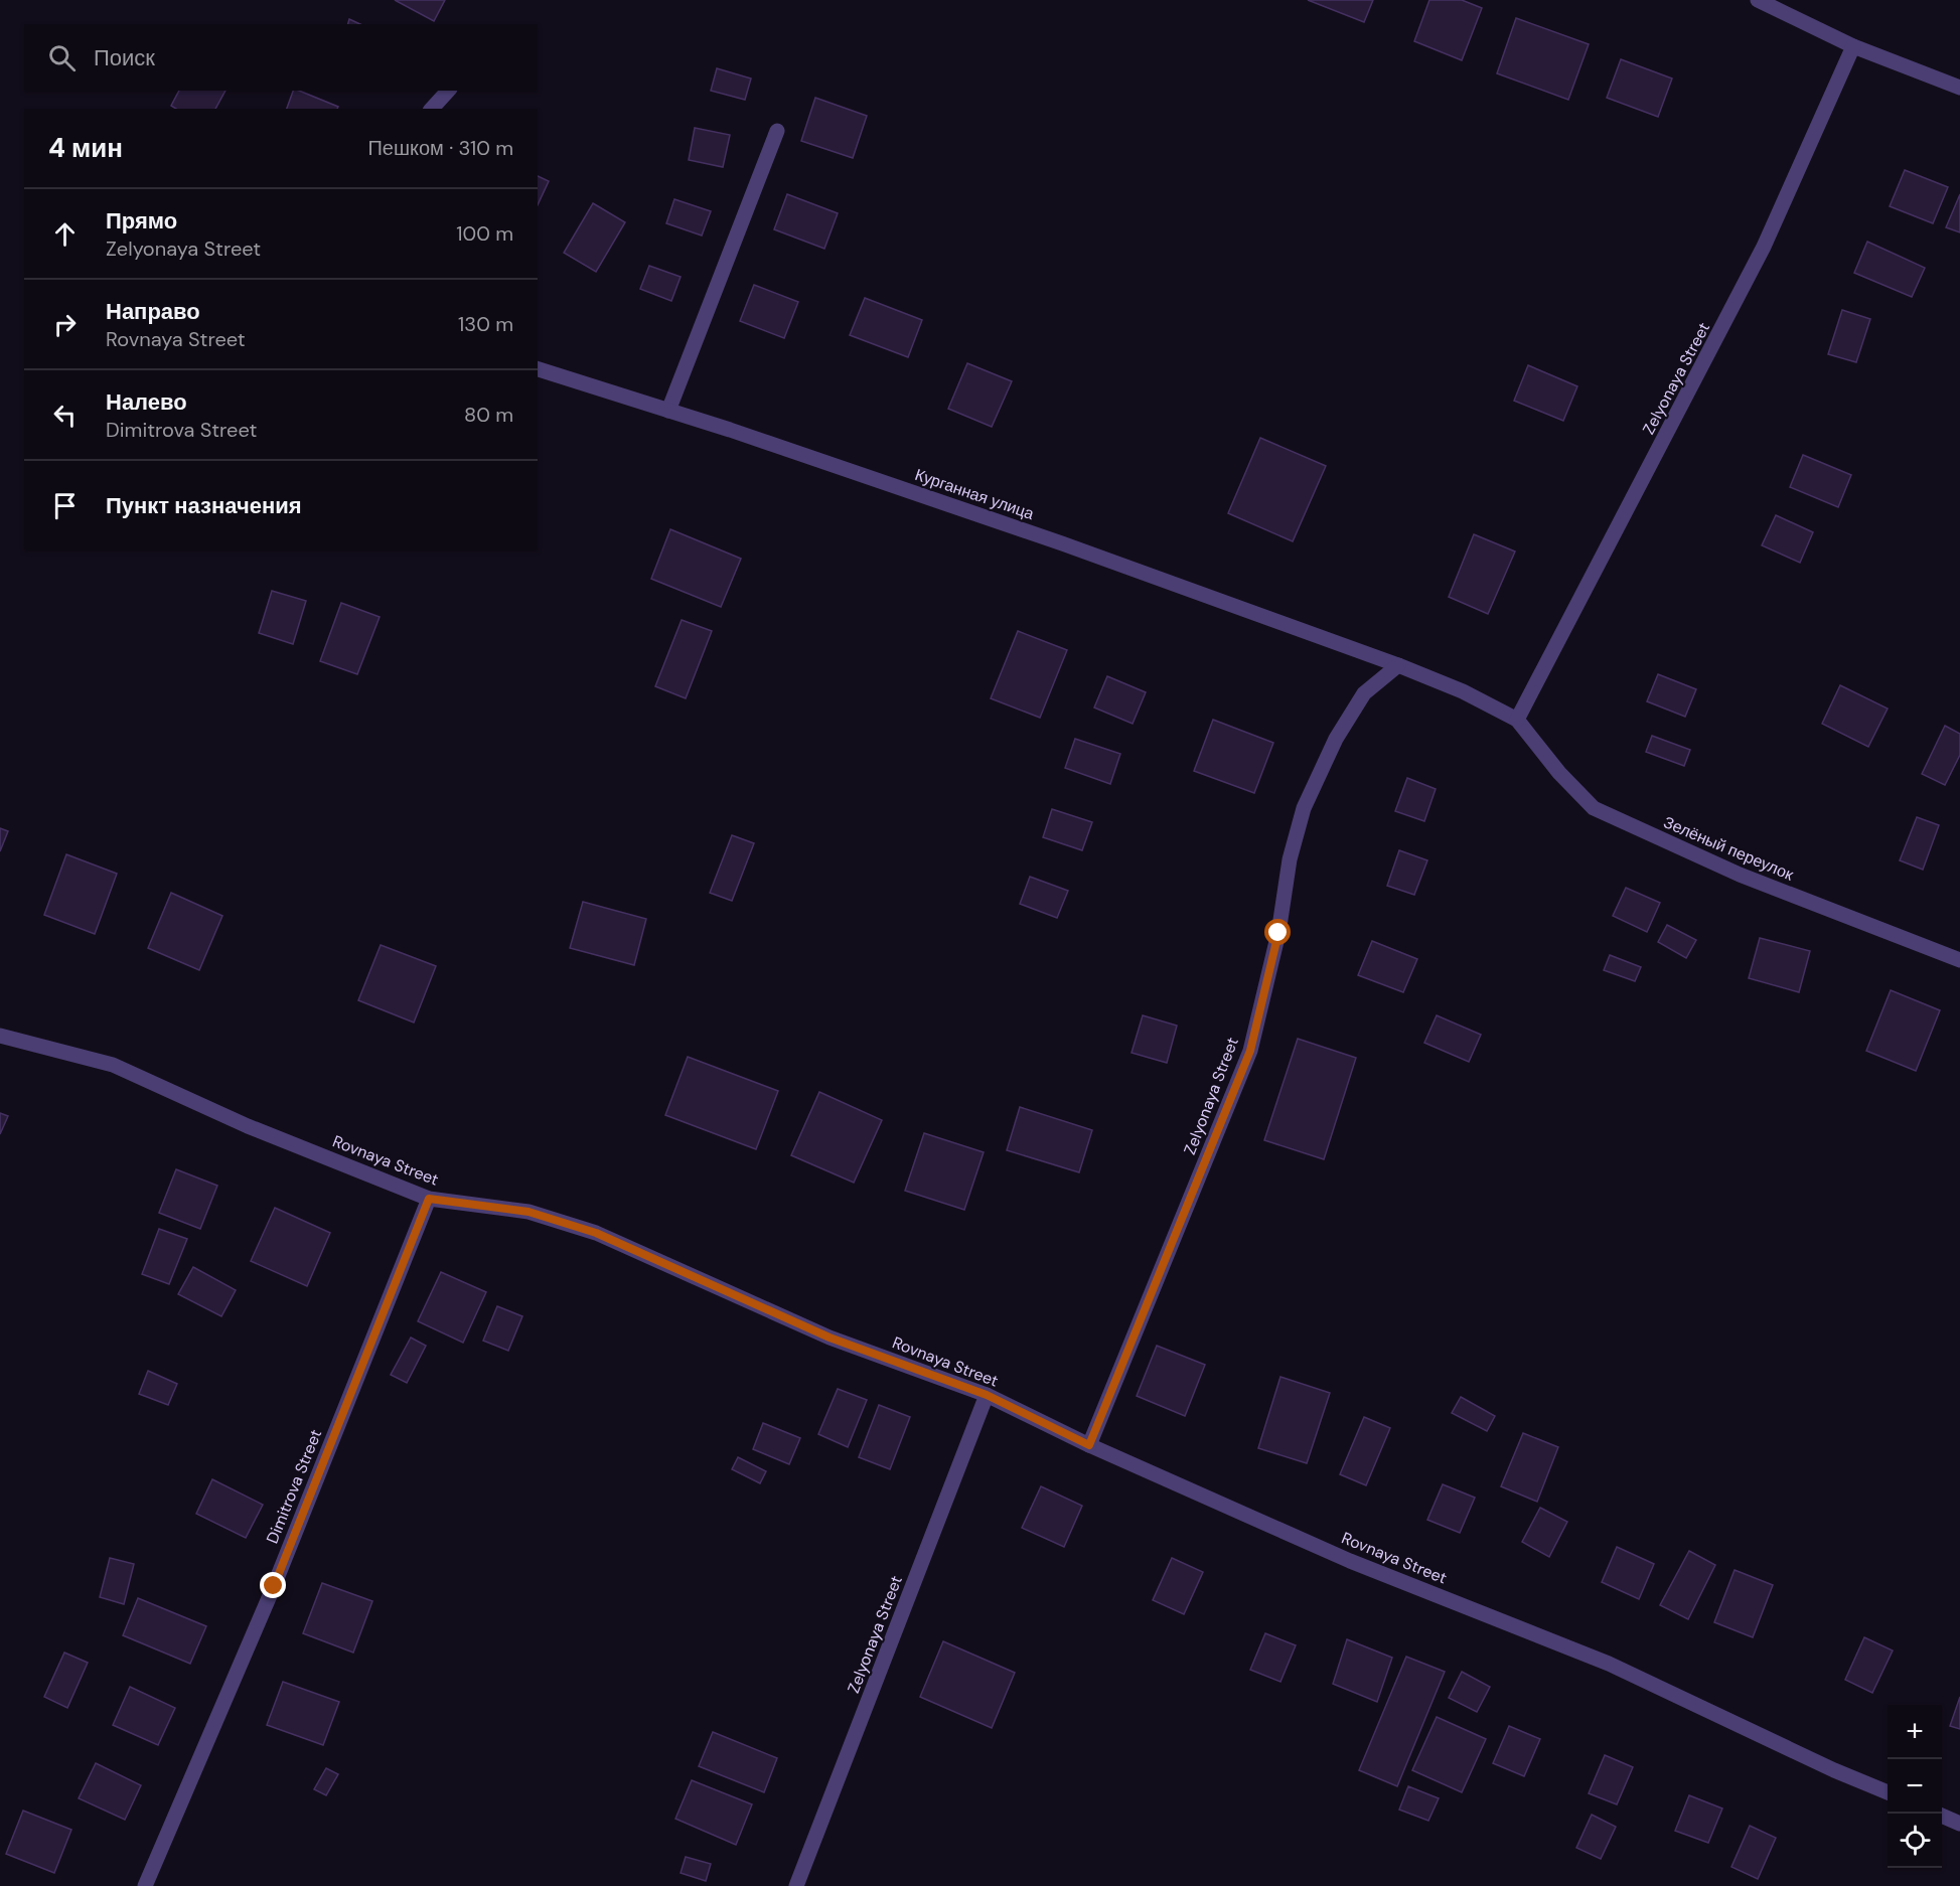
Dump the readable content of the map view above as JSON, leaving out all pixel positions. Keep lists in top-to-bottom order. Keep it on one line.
{"streets":{"street":["Zelyonaya Street","Курганная улица","Зелёный переулок","Rovnaya Street","Dimitrova Street"]},"crossings":[["Zelyonaya Street","Курганная улица"],["Zelyonaya Street","Зелёный переулок"],["Zelyonaya Street","Rovnaya Street"],["Курганная улица","Зелёный переулок"],["Rovnaya Street","Dimitrova Street"]],"page":{"search":"Поиск","heading":["4 мин","Пешком · 310 m"],"list":[["Прямо","Zelyonaya Street","100 m"],["Направо","Rovnaya Street","130 m"],["Налево","Dimitrova Street","80 m"],"Пункт назначения"],"map_buttons":["+","−"]}}
